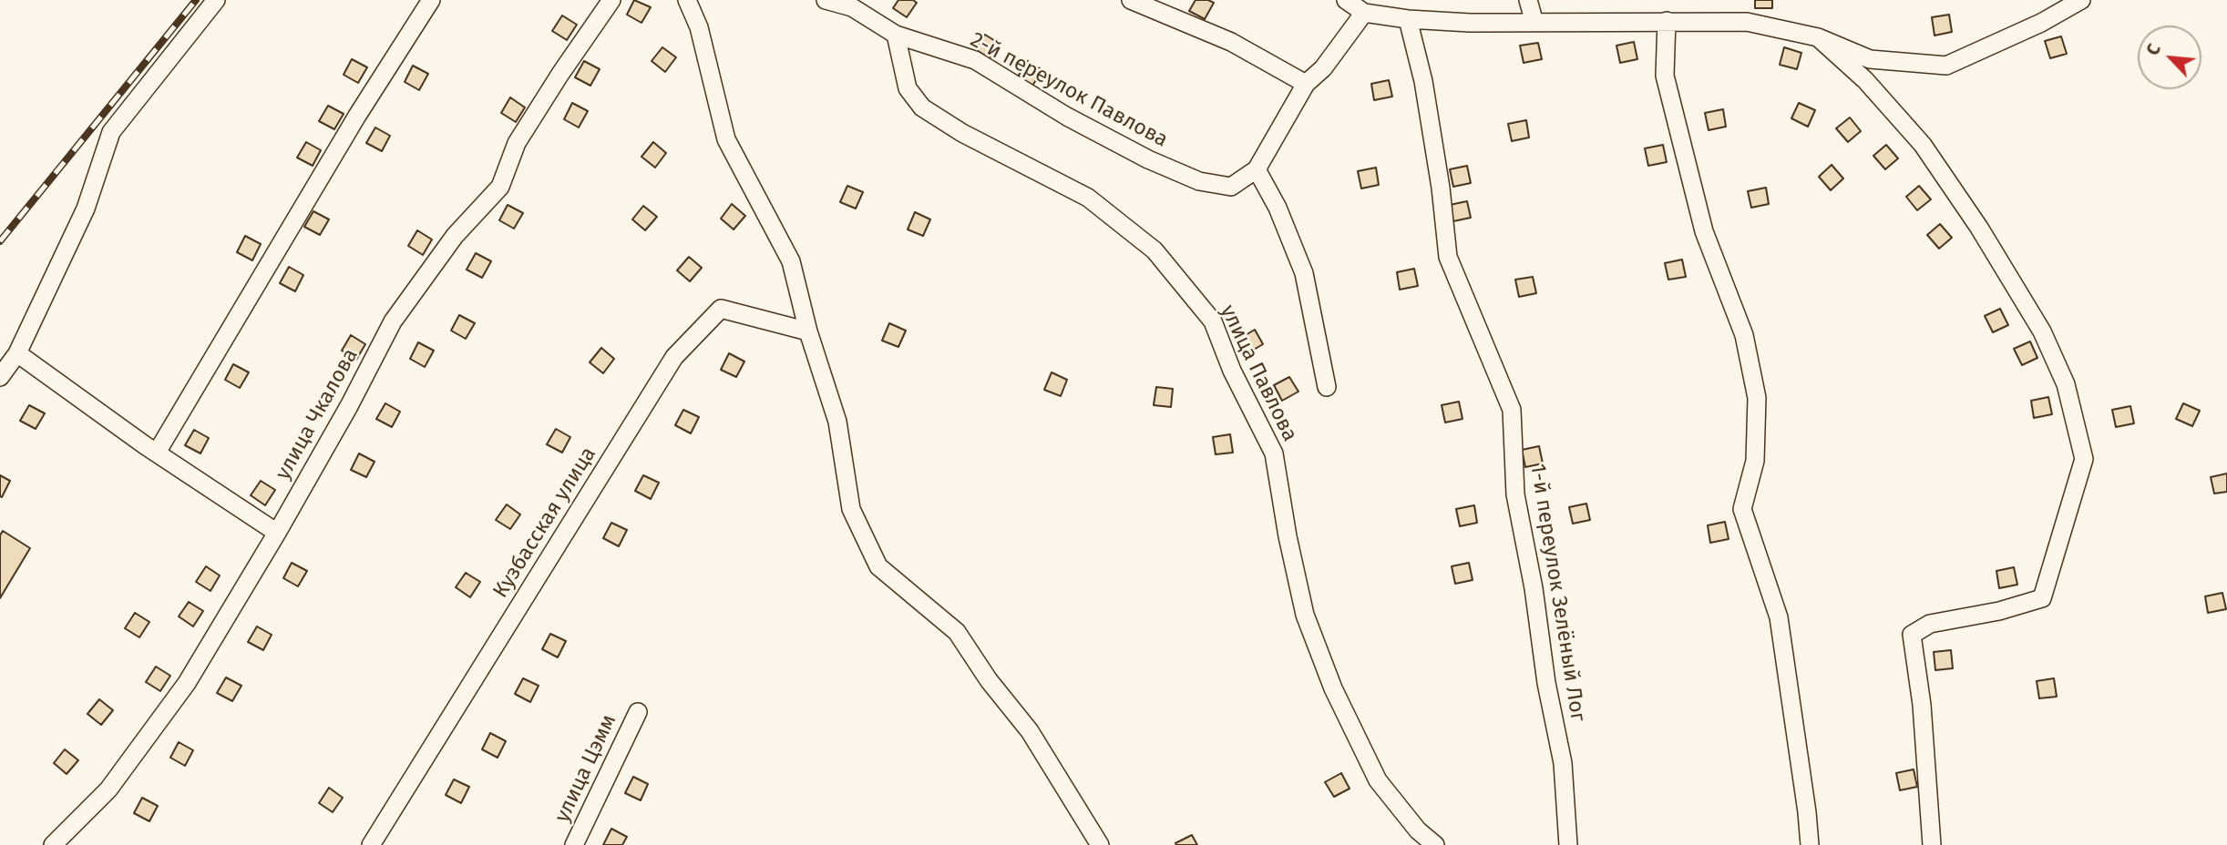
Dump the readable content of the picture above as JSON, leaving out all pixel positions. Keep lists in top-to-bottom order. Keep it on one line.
{"streets":{"street":["2-й переулок Павлова","улица Павлова","улица Чкалова","Кузбасская улица","1-й переулок Зелёный Лог","улица Цэмм"]},"crossings":[["2-й переулок Павлова","улица Павлова"]],"north":"top left"}
